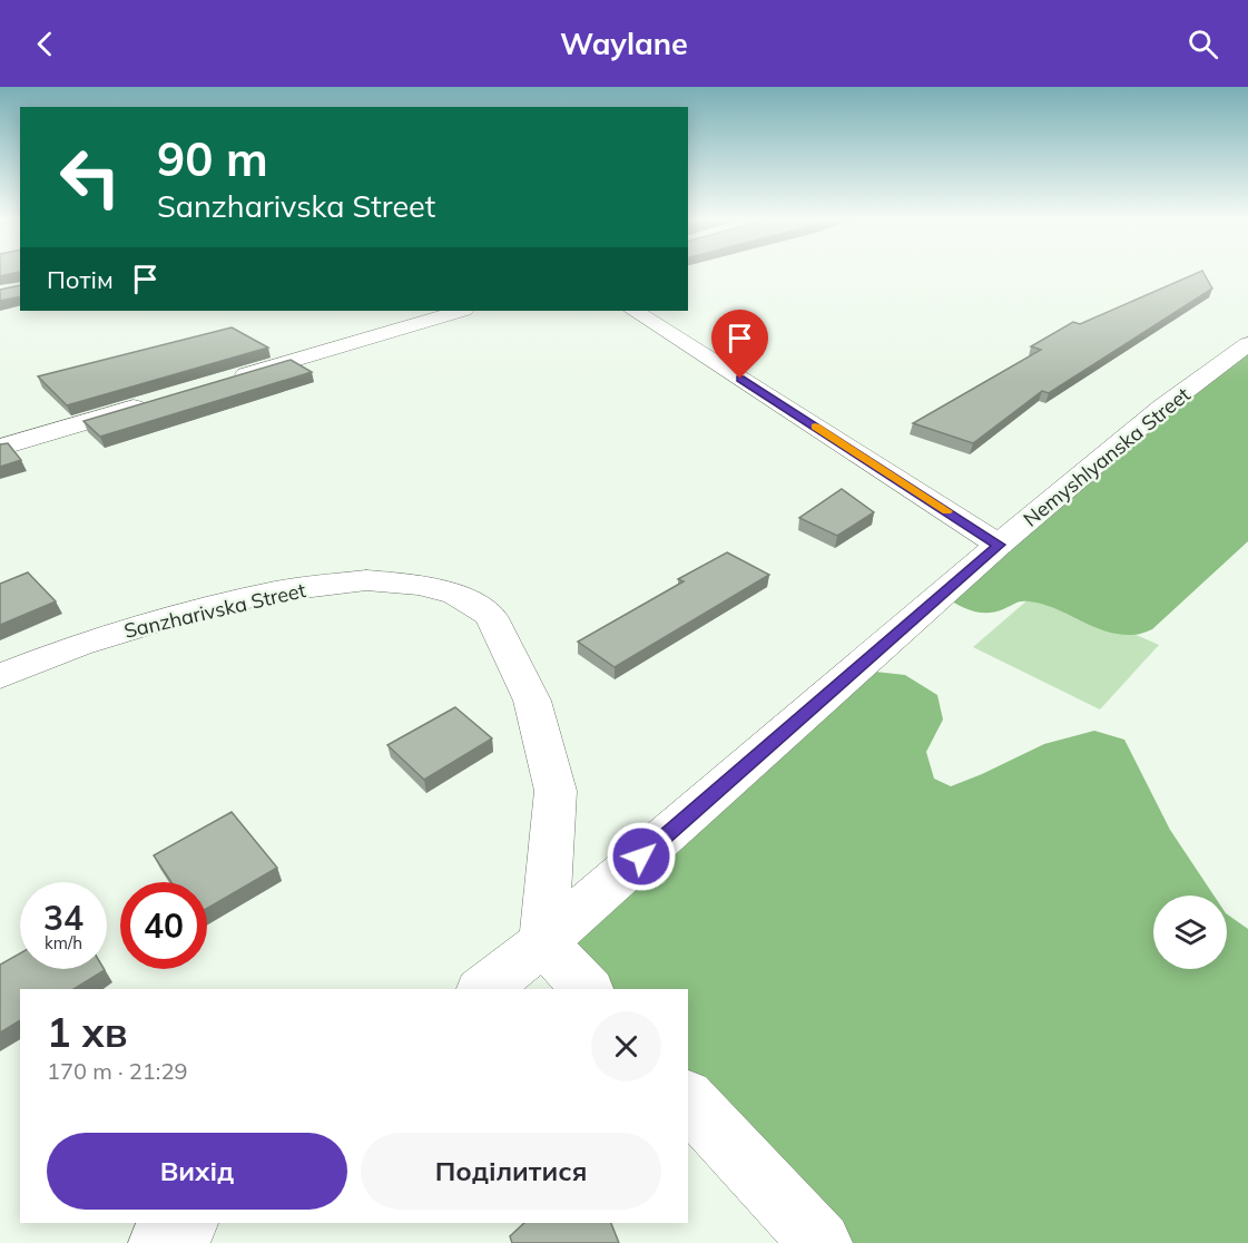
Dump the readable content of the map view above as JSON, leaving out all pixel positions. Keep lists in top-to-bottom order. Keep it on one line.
{"streets":{"street":["Nemyshlyanska Street","Sanzharivska Street"]},"crossings":[["Nemyshlyanska Street","Sanzharivska Street"]],"page":{"header":"Waylane","turn":["90 m","Sanzharivska Street"],"then":"Потім","speed":"34 km/h","limit":"40","heading":["1 хв","170 m · 21:29"],"buttons":["Вихід","Поділитися"]}}
